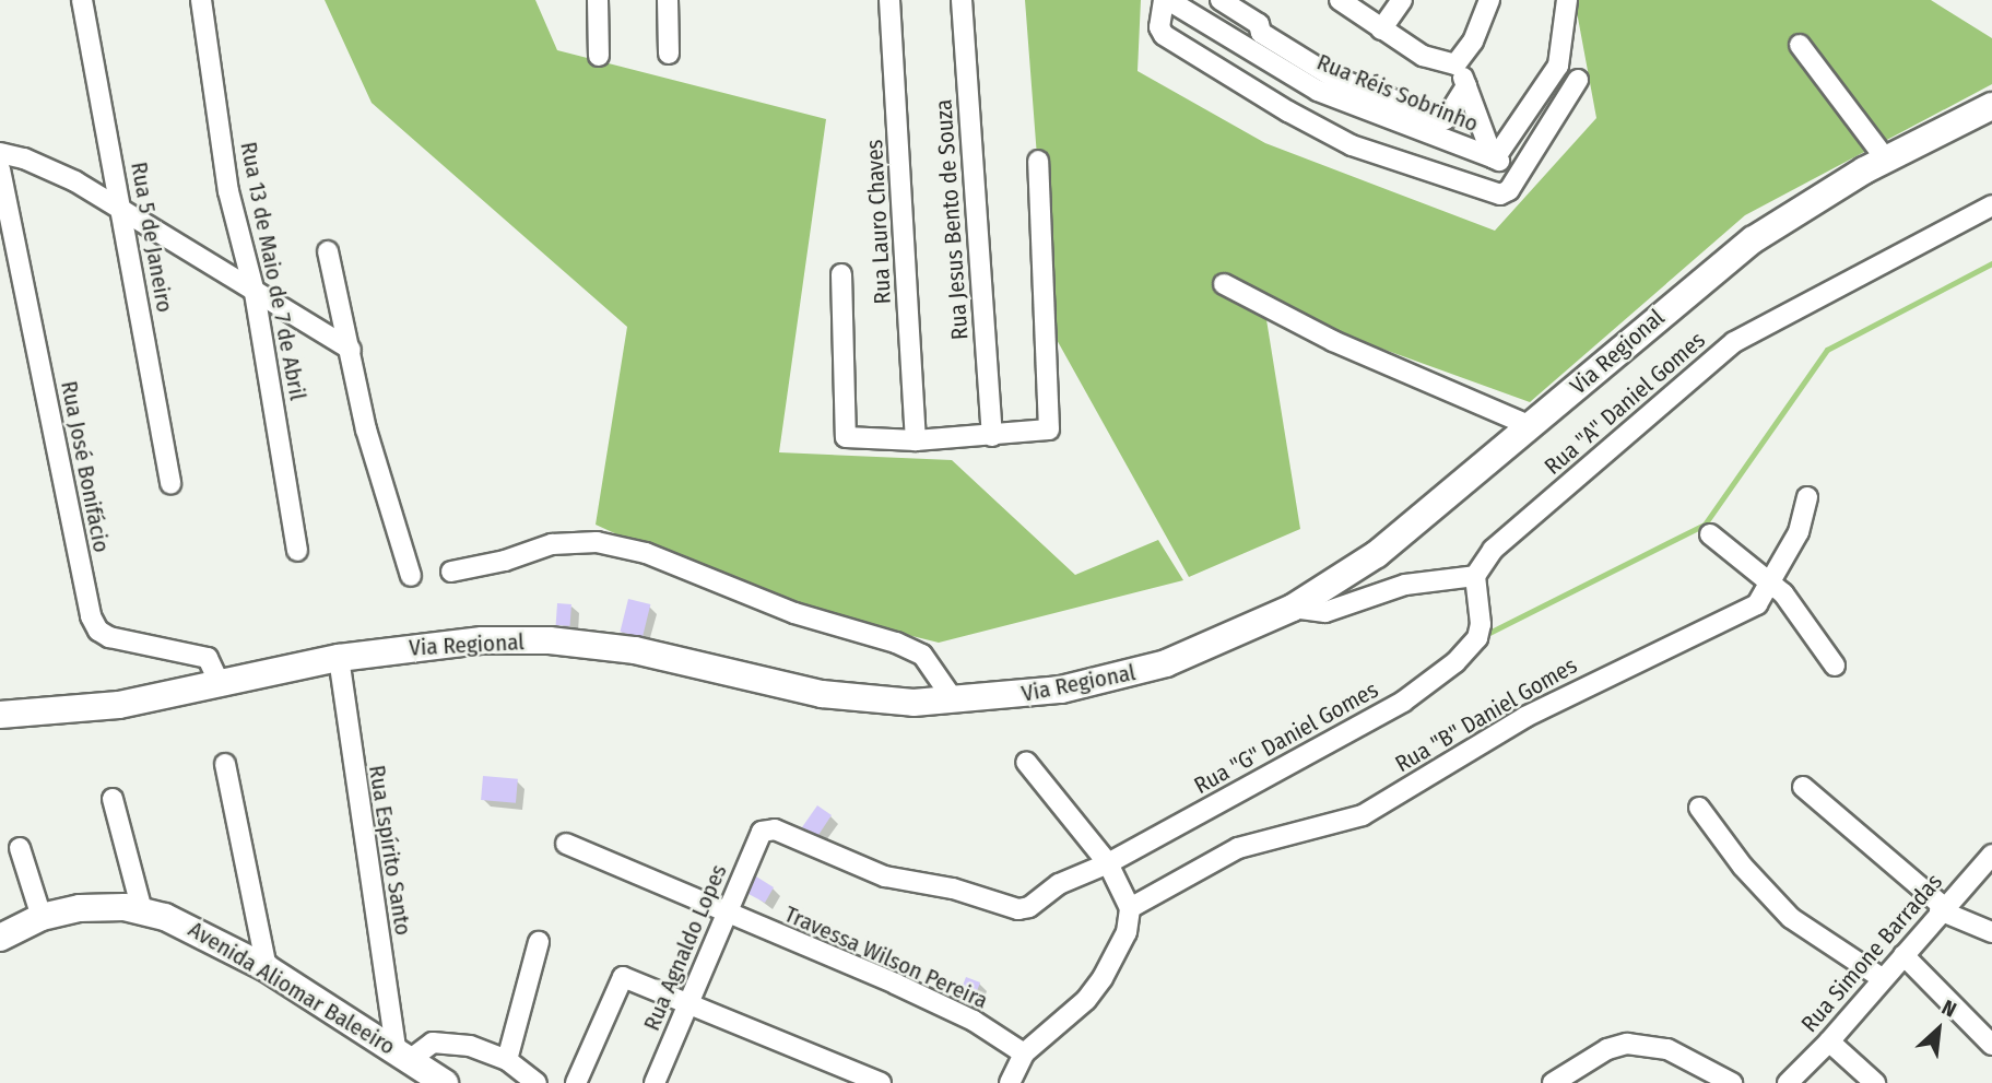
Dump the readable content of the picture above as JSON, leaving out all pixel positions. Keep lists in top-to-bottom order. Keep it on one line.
{"streets":{"main road":["Via Regional","Avenida Aliomar Baleeiro"],"street":["Rua Réis Sobrinho","Rua Jesus Bento de Souza","Rua Lauro Chaves","Rua 5 de Janeiro","Rua 13 de Maio de 7 de Abril","Rua \"A\" Daniel Gomes","Rua José Bonifácio","Rua \"B\" Daniel Gomes","Rua \"G\" Daniel Gomes","Rua Espírito Santo","Rua Agnaldo Lopes","Rua Simone Barradas","Travessa Wilson Pereira"]},"crossings":[["Via Regional","Rua José Bonifácio"],["Via Regional","Rua Espírito Santo"],["Rua \"A\" Daniel Gomes","Rua \"G\" Daniel Gomes"],["Rua \"G\" Daniel Gomes","Rua Agnaldo Lopes"],["Rua Espírito Santo","Avenida Aliomar Baleeiro"],["Rua Agnaldo Lopes","Travessa Wilson Pereira"]],"north":"top right"}
